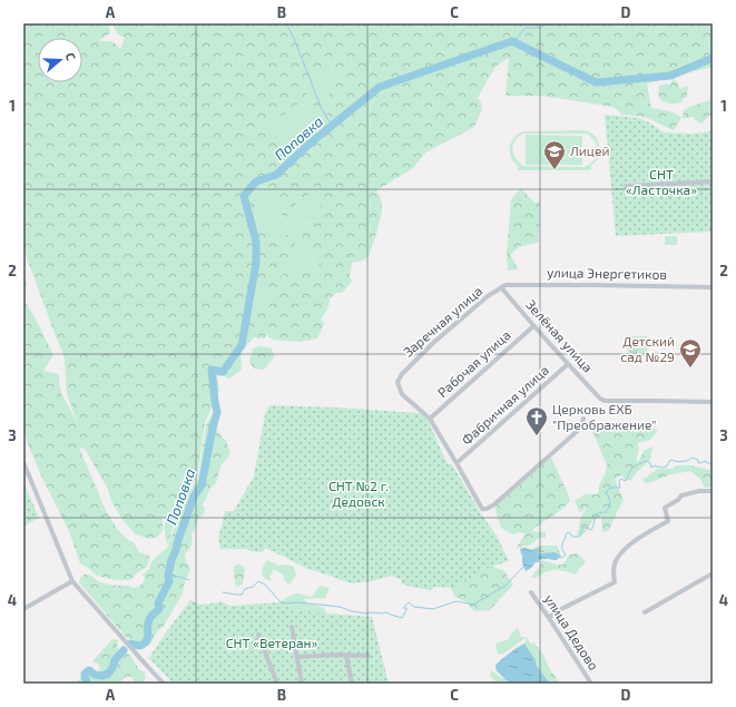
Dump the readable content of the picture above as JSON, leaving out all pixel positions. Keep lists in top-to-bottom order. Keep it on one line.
{"streets":{"street":["улица Энергетиков","Заречная улица","Зелёная улица","Рабочая улица","Фабричная улица","улица Дедово"]},"crossings":[["улица Энергетиков","Заречная улица"],["улица Энергетиков","Зелёная улица"],["Заречная улица","Зелёная улица"],["Заречная улица","Рабочая улица"],["Зелёная улица","Рабочая улица"],["Зелёная улица","Фабричная улица"]],"water":["Поповка"],"parks":["СНТ «Ласточка»","СНТ №2 г. Дедовск","СНТ «Ветеран»"],"places":{"school or university":["Лицей","Детский сад №29"],"church":["Церковь ЕХБ \"Преображение\""]},"north":"right","grid":{"columns":["A","B","C","D"],"rows":["1","2","3","4"]}}
